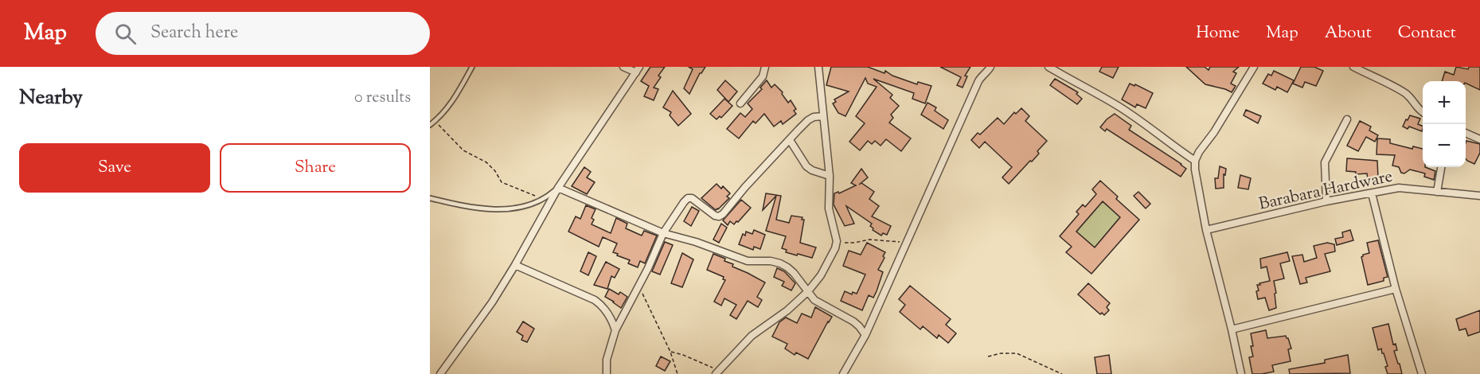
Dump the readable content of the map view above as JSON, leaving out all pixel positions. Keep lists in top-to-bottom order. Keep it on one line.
{"streets":{"street":["Barabara Hardware"]},"page":{"header":"Map","search":"Search here","nav":["Home","Map","About","Contact"],"heading":["Nearby","0 results"],"map_buttons":["+","−"],"buttons":["Save","Share"]}}
